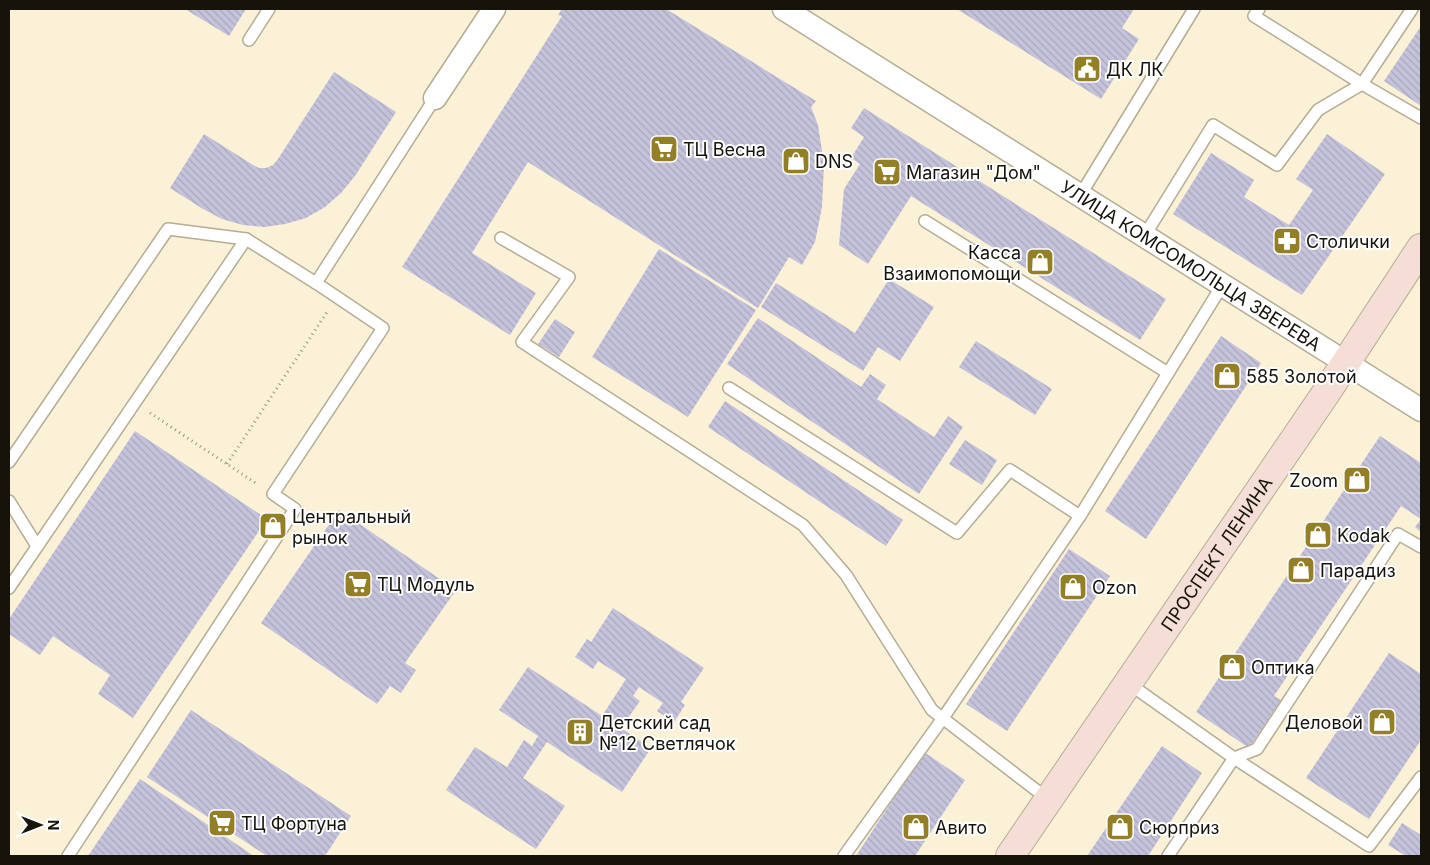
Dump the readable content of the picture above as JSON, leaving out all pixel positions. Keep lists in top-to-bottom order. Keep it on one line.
{"streets":{"main road":["ПРОСПЕКТ ЛЕНИНА"],"street":["УЛИЦА КОМСОМОЛЬЦА ЗВЕРЕВА"]},"crossings":[["УЛИЦА КОМСОМОЛЬЦА ЗВЕРЕВА","ПРОСПЕКТ ЛЕНИНА"]],"places":{"public building":["ДК ЛК"],"supermarket":["ТЦ Весна","Магазин \"Дом\"","ТЦ Модуль","ТЦ Фортуна"],"shop":["DNS","Касса Взаимопомощи","585 Золотой","Zoom","Центральный рынок","Kodak","Парадиз","Ozon","Оптика","Деловой","Авито","Сюрприз"],"pharmacy":["Столички"],"building":["Детский сад №12 Светлячок"]},"north":"right"}
